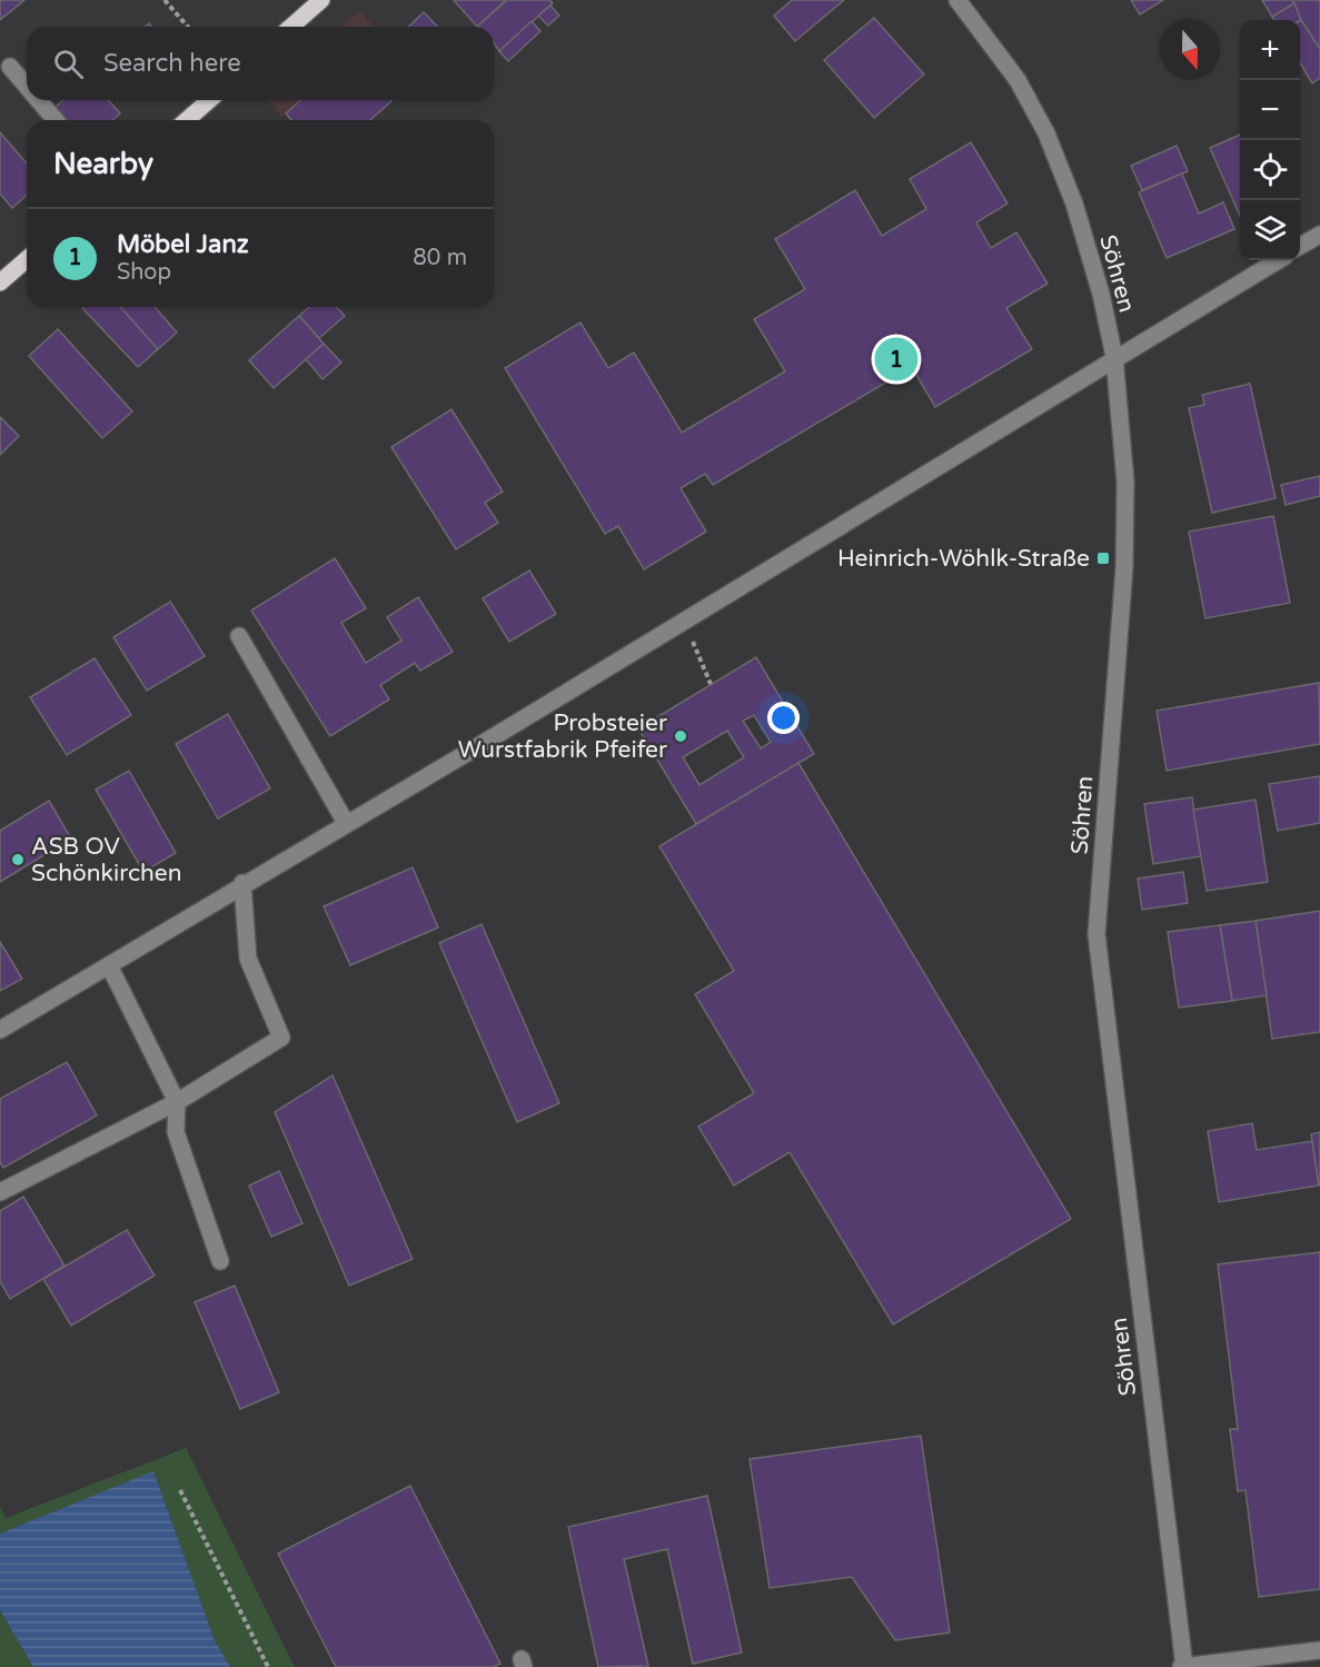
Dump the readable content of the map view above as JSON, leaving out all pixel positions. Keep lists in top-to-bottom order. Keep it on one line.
{"streets":{"street":["Söhren"]},"places":{"transit":["Heinrich-Wöhlk-Straße"],"other":["Probsteier Wurstfabrik Pfeifer","ASB OV Schönkirchen"]},"north":"bottom","page":{"map_buttons":["+","−"],"search":"Search here","heading":"Nearby","list":[{"mark":"1","name":"Möbel Janz","note":"Shop","value":"80 m"}],"pins":"1"}}
